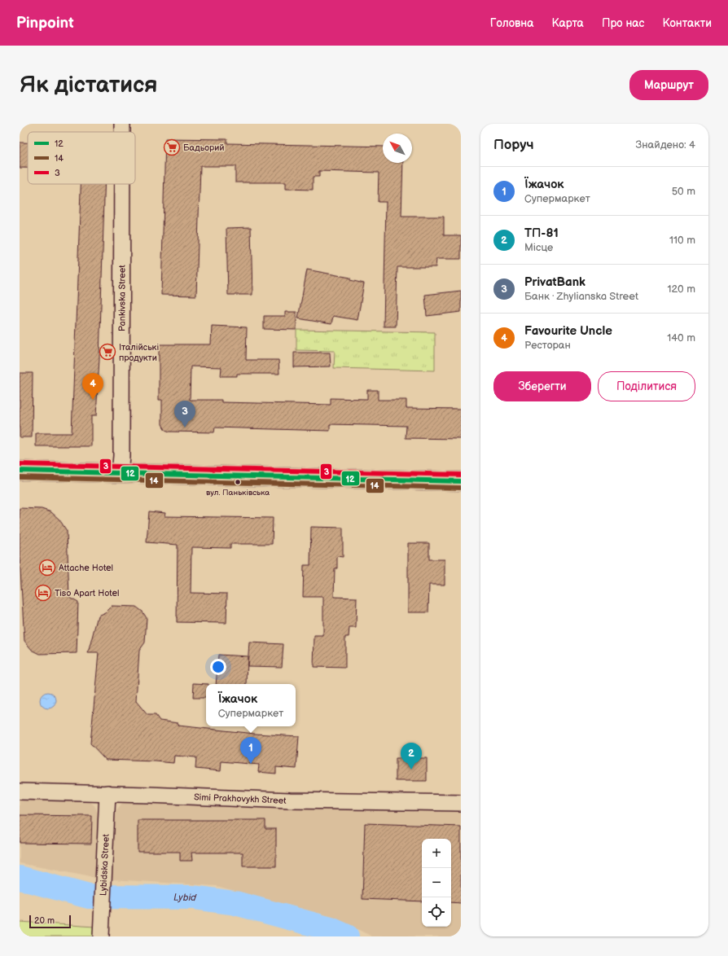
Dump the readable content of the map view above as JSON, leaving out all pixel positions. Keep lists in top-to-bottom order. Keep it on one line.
{"streets":{"street":["Pankivska Street","Simi Prakhovykh Street","Lybidska Street"]},"crossings":[["Simi Prakhovykh Street","Lybidska Street"]],"water":["Lybid"],"places":{"supermarket":["Бадьорий","Італійські продукти"],"other":["вул. Паньківська"],"hotel":["Attache Hotel","Tiso Apart Hotel"]},"lines":["transit line 3","transit line 12","transit line 14"],"legend":["12","14","3"],"scale_bar":"20 m","north":"top left","page":{"header":"Pinpoint","nav":["Головна","Карта","Про нас","Контакти"],"buttons":["Маршрут",["Зберегти","Поділитися"]],"title":"Як дістатися","heading":["Поруч","Знайдено: 4"],"list":[{"mark":"1","name":"Їжачок","note":"Супермаркет","value":"50 m"},{"mark":"2","name":"ТП-81","note":"Місце","value":"110 m"},{"mark":"3","name":"PrivatBank","note":"Банк · Zhylianska Street","value":"120 m"},{"mark":"4","name":"Favourite Uncle","note":"Ресторан","value":"140 m"}],"pins":["4","3","1","2"],"popup":["Їжачок","Супермаркет"],"map_buttons":["+","−"],"scale":"20 m"}}
